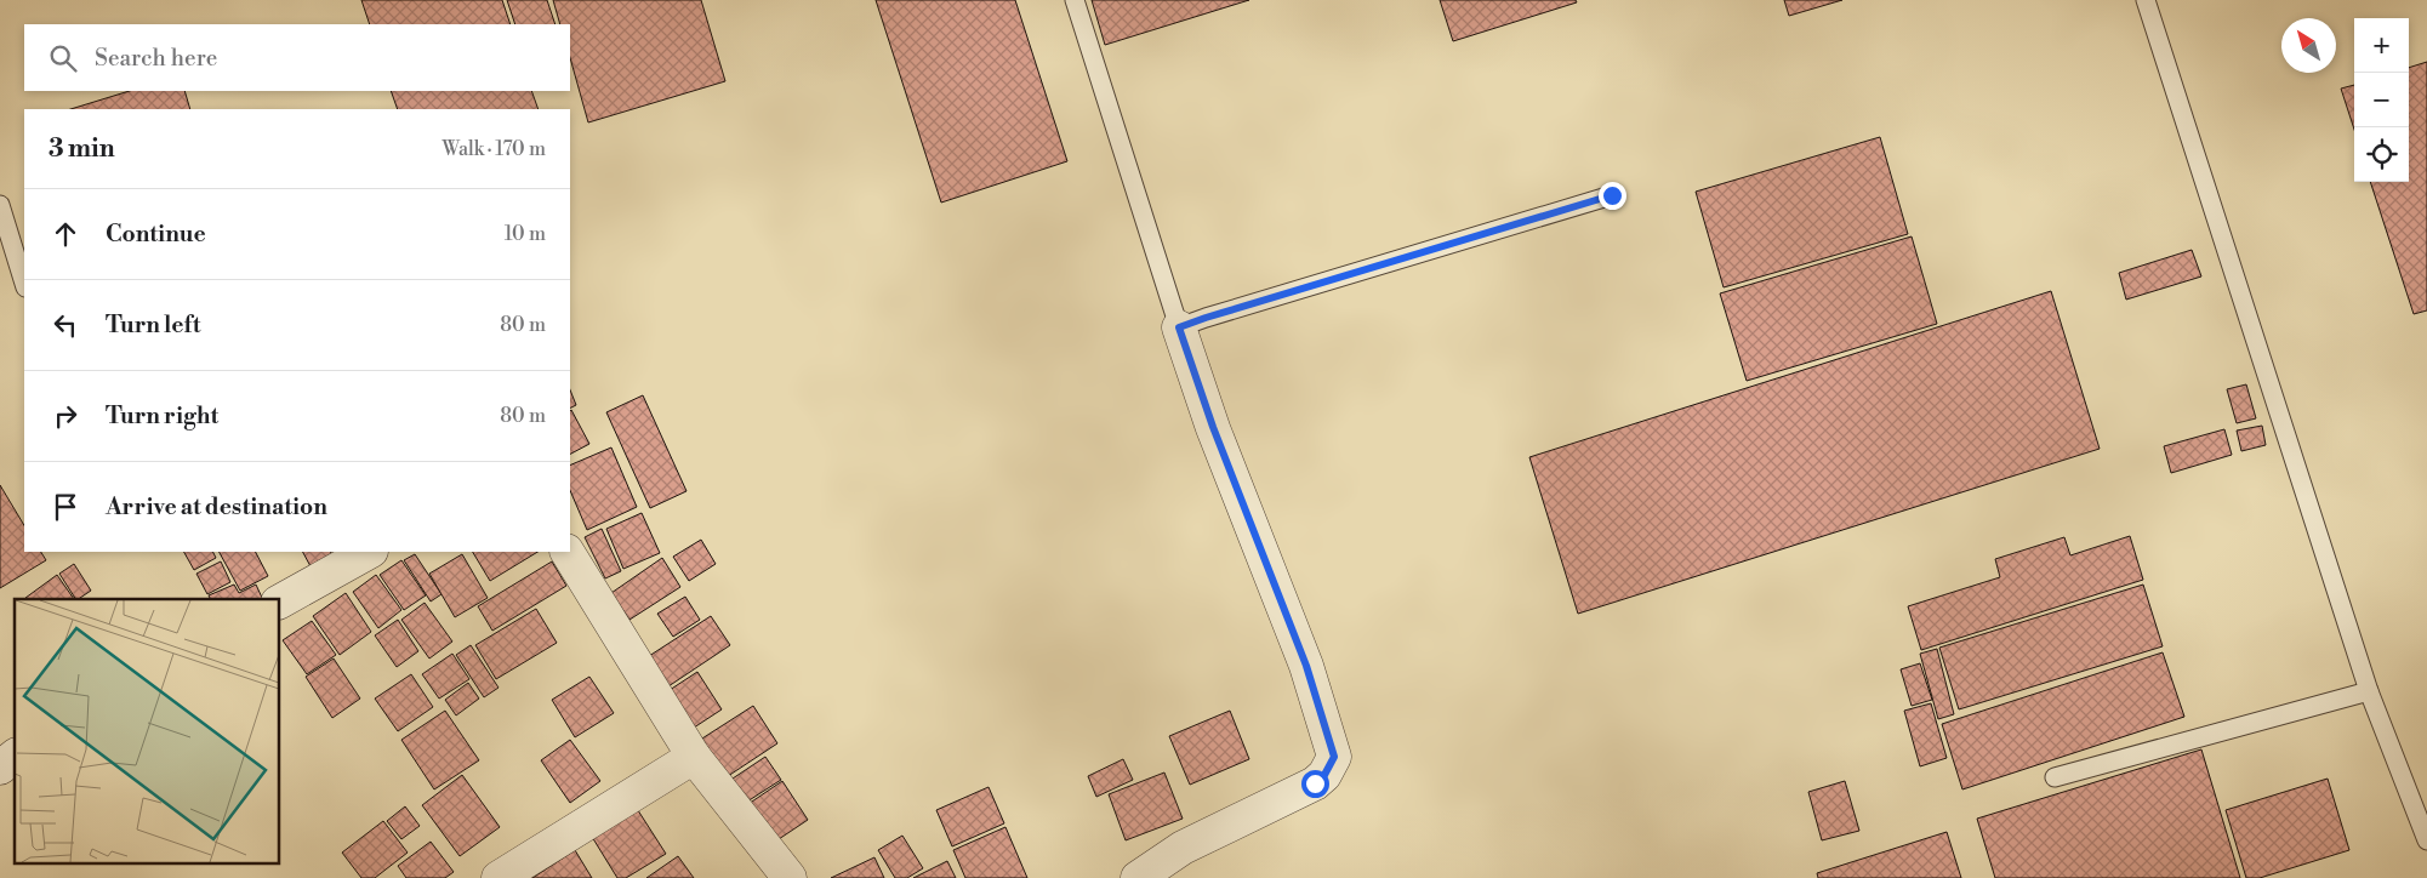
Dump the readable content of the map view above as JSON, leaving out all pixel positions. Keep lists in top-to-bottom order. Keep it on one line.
{"north":"top left","page":{"map_buttons":["+","−"],"search":"Search here","heading":["3 min","Walk · 170 m"],"list":[["Continue","10 m"],["Turn left","80 m"],["Turn right","80 m"],"Arrive at destination"]}}
